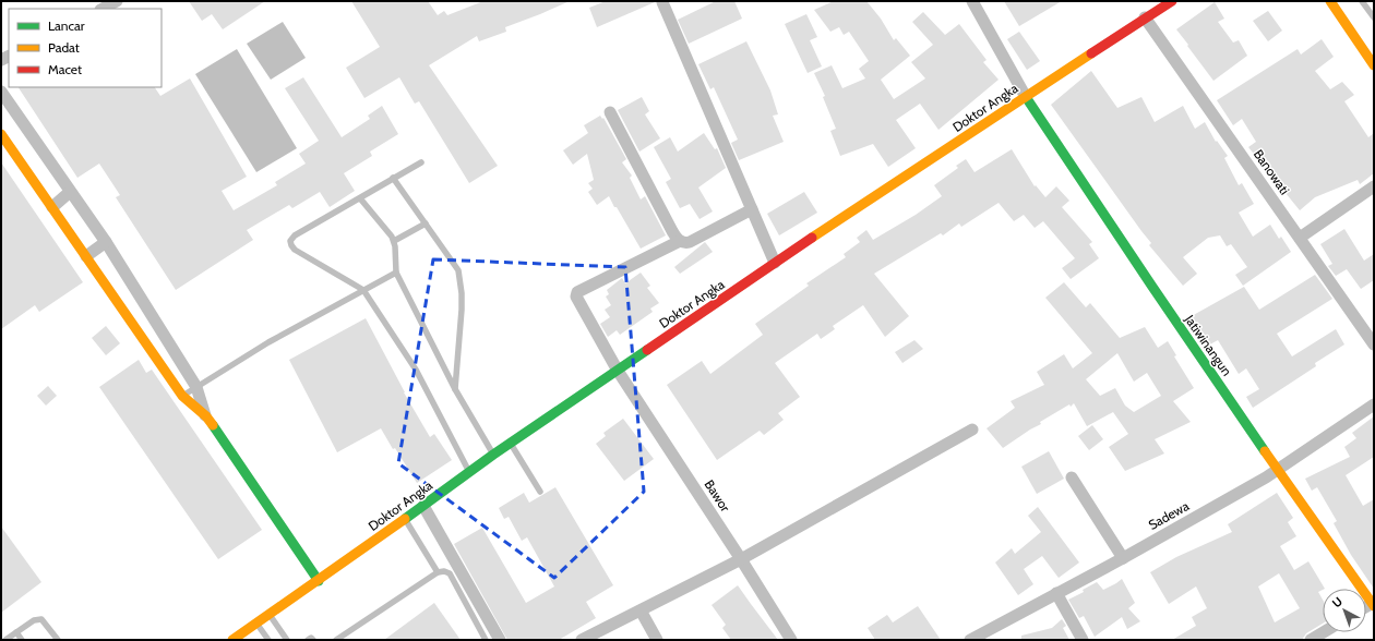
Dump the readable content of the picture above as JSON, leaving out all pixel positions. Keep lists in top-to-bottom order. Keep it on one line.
{"streets":{"street":["Doktor Angka","Banowati","Jatiwinangun","Bawor","Sadewa"]},"crossings":[["Doktor Angka","Banowati"],["Doktor Angka","Jatiwinangun"],["Doktor Angka","Bawor"],["Jatiwinangun","Sadewa"]],"legend":["Lancar","Padat","Macet"],"north":"top left"}
